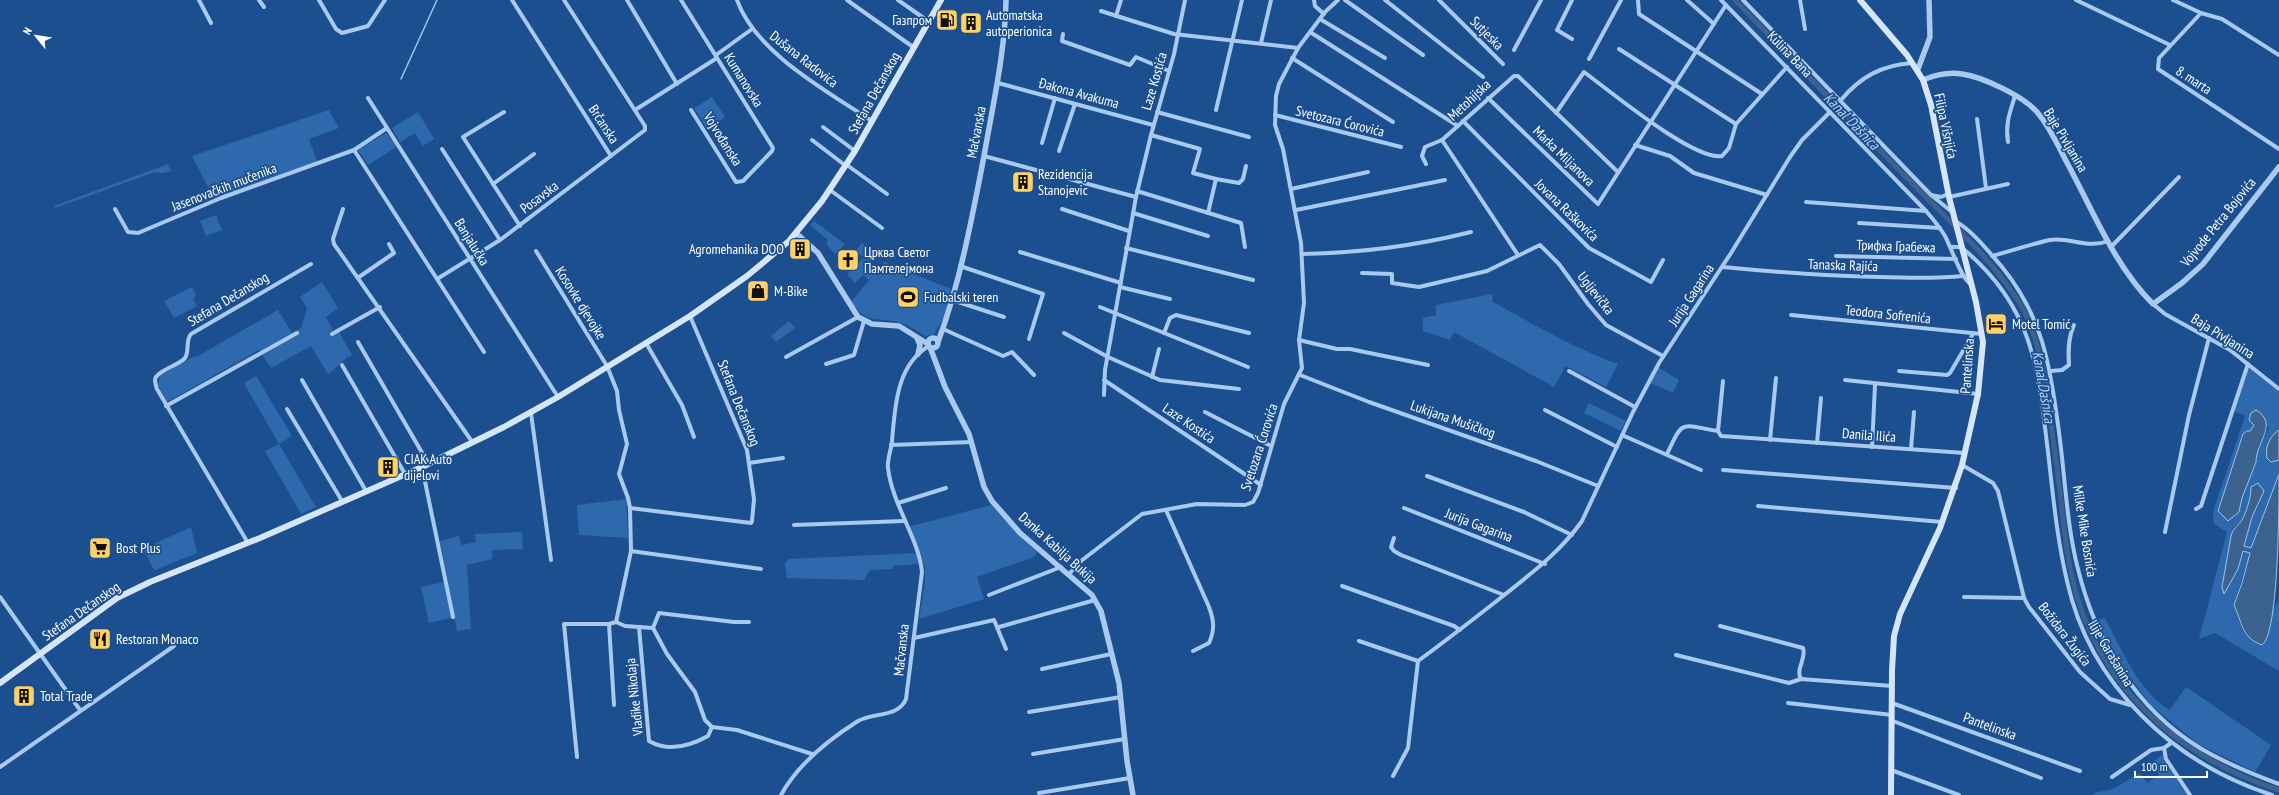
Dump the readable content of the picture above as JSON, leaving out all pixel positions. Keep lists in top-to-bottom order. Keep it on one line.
{"streets":{"main road":["Stefana Dečanskog","Filipa Višnjića","Pantelinska"],"street":["Sutjeska","Kulina Bana","Dušana Radovića","Kumanovska","8. marta","Laze Kostića","Đakona Avakuma","Metohijska","Svetozara Ćorovića","Brčanska","Mačvanska","Vojvođanska","Baje Pivljanina","Marka Miljanova","Jasenovačkih mučenika","Posavska","Jovana Raškovića","Vojvode Petra Bojovića","Banjalučka","Трифка Грабежа","Tanaska Rajića","Ugljevička","Jurija Gagarina","Kosovke djevojke","Teodora Sofrenića","Baja Pivljanina","Lukijana Mušičkog","Danila Ilića","Milke Mike Bosnića","Danka Kabilja Bukija","Božidara Žugića","Ilije Garašanina","Vladike Nikolaja"]},"crossings":[["Kulina Bana","Marka Miljanova"],["Kulina Bana","Трифка Грабежа"],["Kulina Bana","Tanaska Rajića"],["Kulina Bana","Jurija Gagarina"],["Kulina Bana","Pantelinska"],["Dušana Radovića","Stefana Dečanskog"],["Kumanovska","Vojvođanska"],["Laze Kostića","Đakona Avakuma"],["Laze Kostića","Svetozara Ćorovića"],["Stefana Dečanskog","Banjalučka"],["Stefana Dečanskog","Kosovke djevojke"],["Đakona Avakuma","Mačvanska"],["Metohijska","Marka Miljanova"],["Metohijska","Jovana Raškovića"],["Svetozara Ćorovića","Lukijana Mušičkog"],["Svetozara Ćorovića","Danka Kabilja Bukija"],["Brčanska","Posavska"],["Filipa Višnjića","Baje Pivljanina"],["Filipa Višnjića","Pantelinska"],["Filipa Višnjića","Milke Mike Bosnića"],["Baje Pivljanina","Vojvode Petra Bojovića"],["Baje Pivljanina","Baja Pivljanina"],["Jasenovačkih mučenika","Banjalučka"],["Vojvode Petra Bojovića","Baja Pivljanina"],["Tanaska Rajića","Jurija Gagarina"],["Ugljevička","Jurija Gagarina"],["Jurija Gagarina","Lukijana Mušičkog"],["Teodora Sofrenića","Pantelinska"],["Pantelinska","Danila Ilića"],["Pantelinska","Milke Mike Bosnića"],["Pantelinska","Božidara Žugića"],["Pantelinska","Ilije Garašanina"],["Božidara Žugića","Ilije Garašanina"]],"water":["Kanal Dašnica"],"places":{"fuel station":["Газпром"],"building":["Automatska autoperionica","Rezidencija Stanojevic","Agromehanika DOO","CIAK Auto dijelovi","Total Trade"],"church":["Црква Светог Памтелејмона"],"shop":["M-Bike"],"sports":["Fudbalski teren"],"hotel":["Motel Tomić"],"supermarket":["Bost Plus"],"restaurant":["Restoran Monaco"]},"scale_bar":"100 m","north":"top left"}
